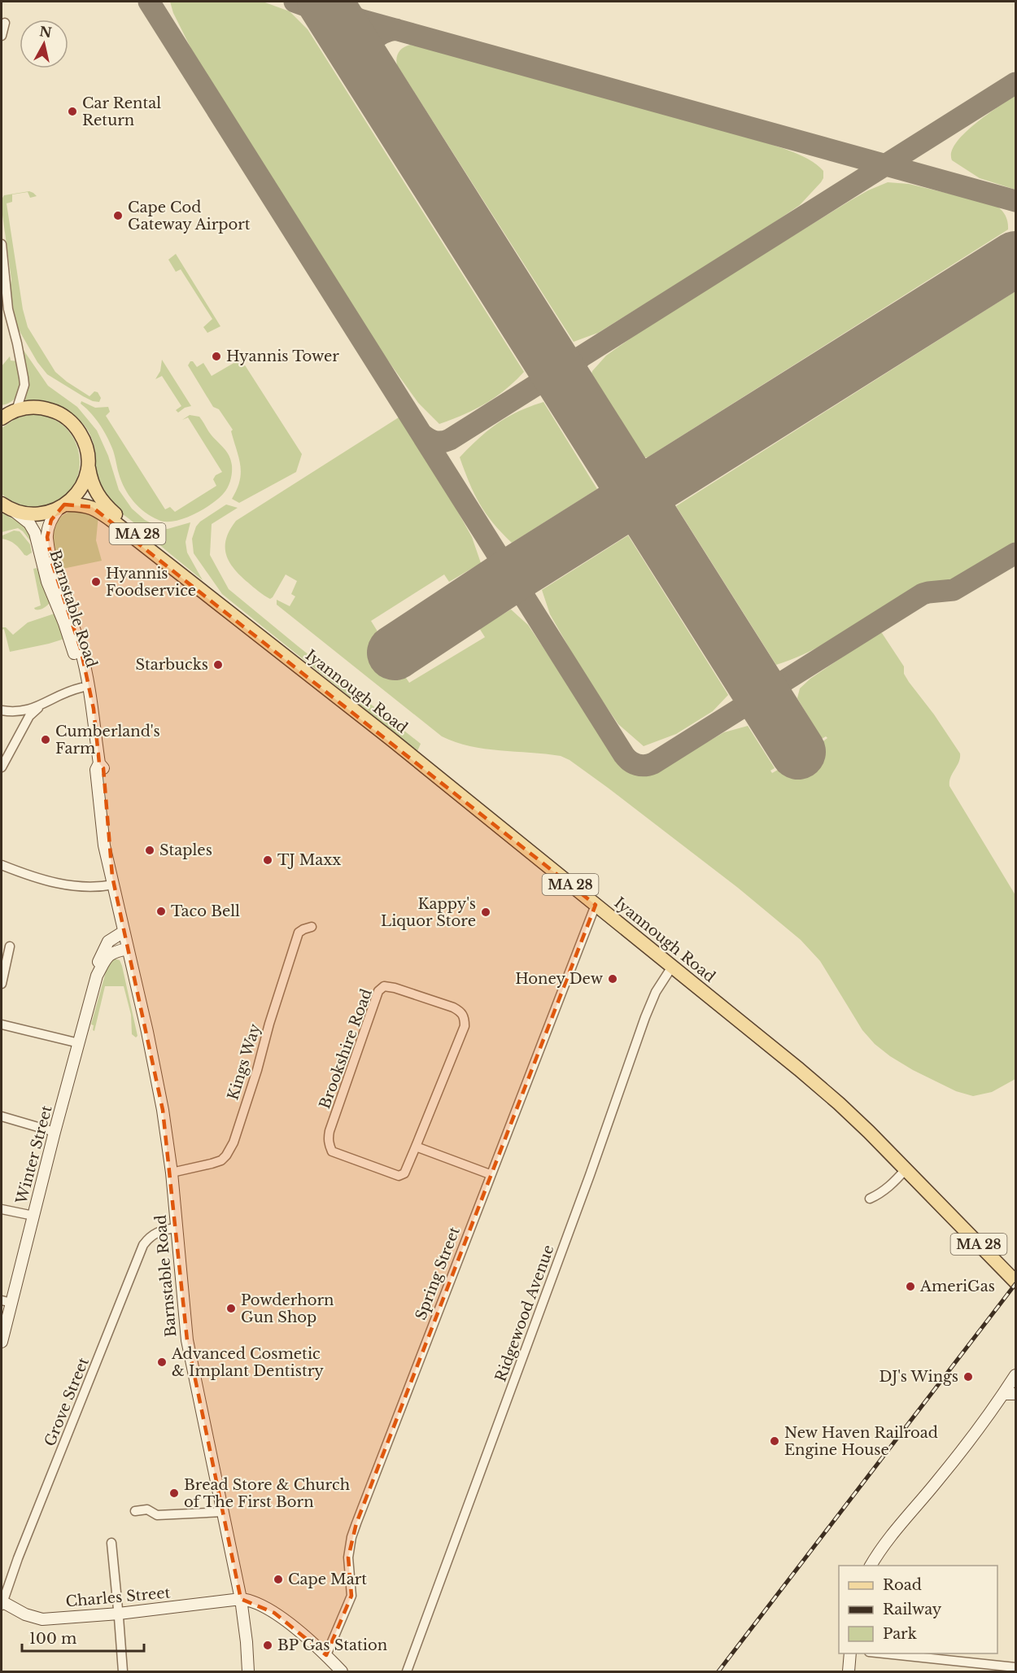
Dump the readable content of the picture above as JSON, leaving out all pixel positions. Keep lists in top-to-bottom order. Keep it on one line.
{"streets":{"main road":["MA 28","Barnstable Road","Iyannough Road","Winter Street","Charles Street"],"street":["Brookshire Road","Kings Way","Spring Street","Ridgewood Avenue","Grove Street"]},"crossings":[["MA 28","Barnstable Road"],["MA 28","Iyannough Road"],["Barnstable Road","Iyannough Road"],["Barnstable Road","Kings Way"],["Barnstable Road","Winter Street"],["Barnstable Road","Grove Street"],["Barnstable Road","Charles Street"],["Iyannough Road","Spring Street"],["Iyannough Road","Ridgewood Avenue"],["Grove Street","Charles Street"]],"places":["Car Rental Return","Cape Cod Gateway Airport","Hyannis Tower","Hyannis Foodservice","Starbucks","Cumberland's Farm","Staples","TJ Maxx","Taco Bell","Kappy's Liquor Store","Honey Dew","AmeriGas","Powderhorn Gun Shop","Advanced Cosmetic & Implant Dentistry","DJ's Wings","New Haven Railroad Engine House","Bread Store & Church of The First Born","Cape Mart","BP Gas Station"],"legend":["Road","Railway","Park"],"scale_bar":"100 m","north":"top"}
